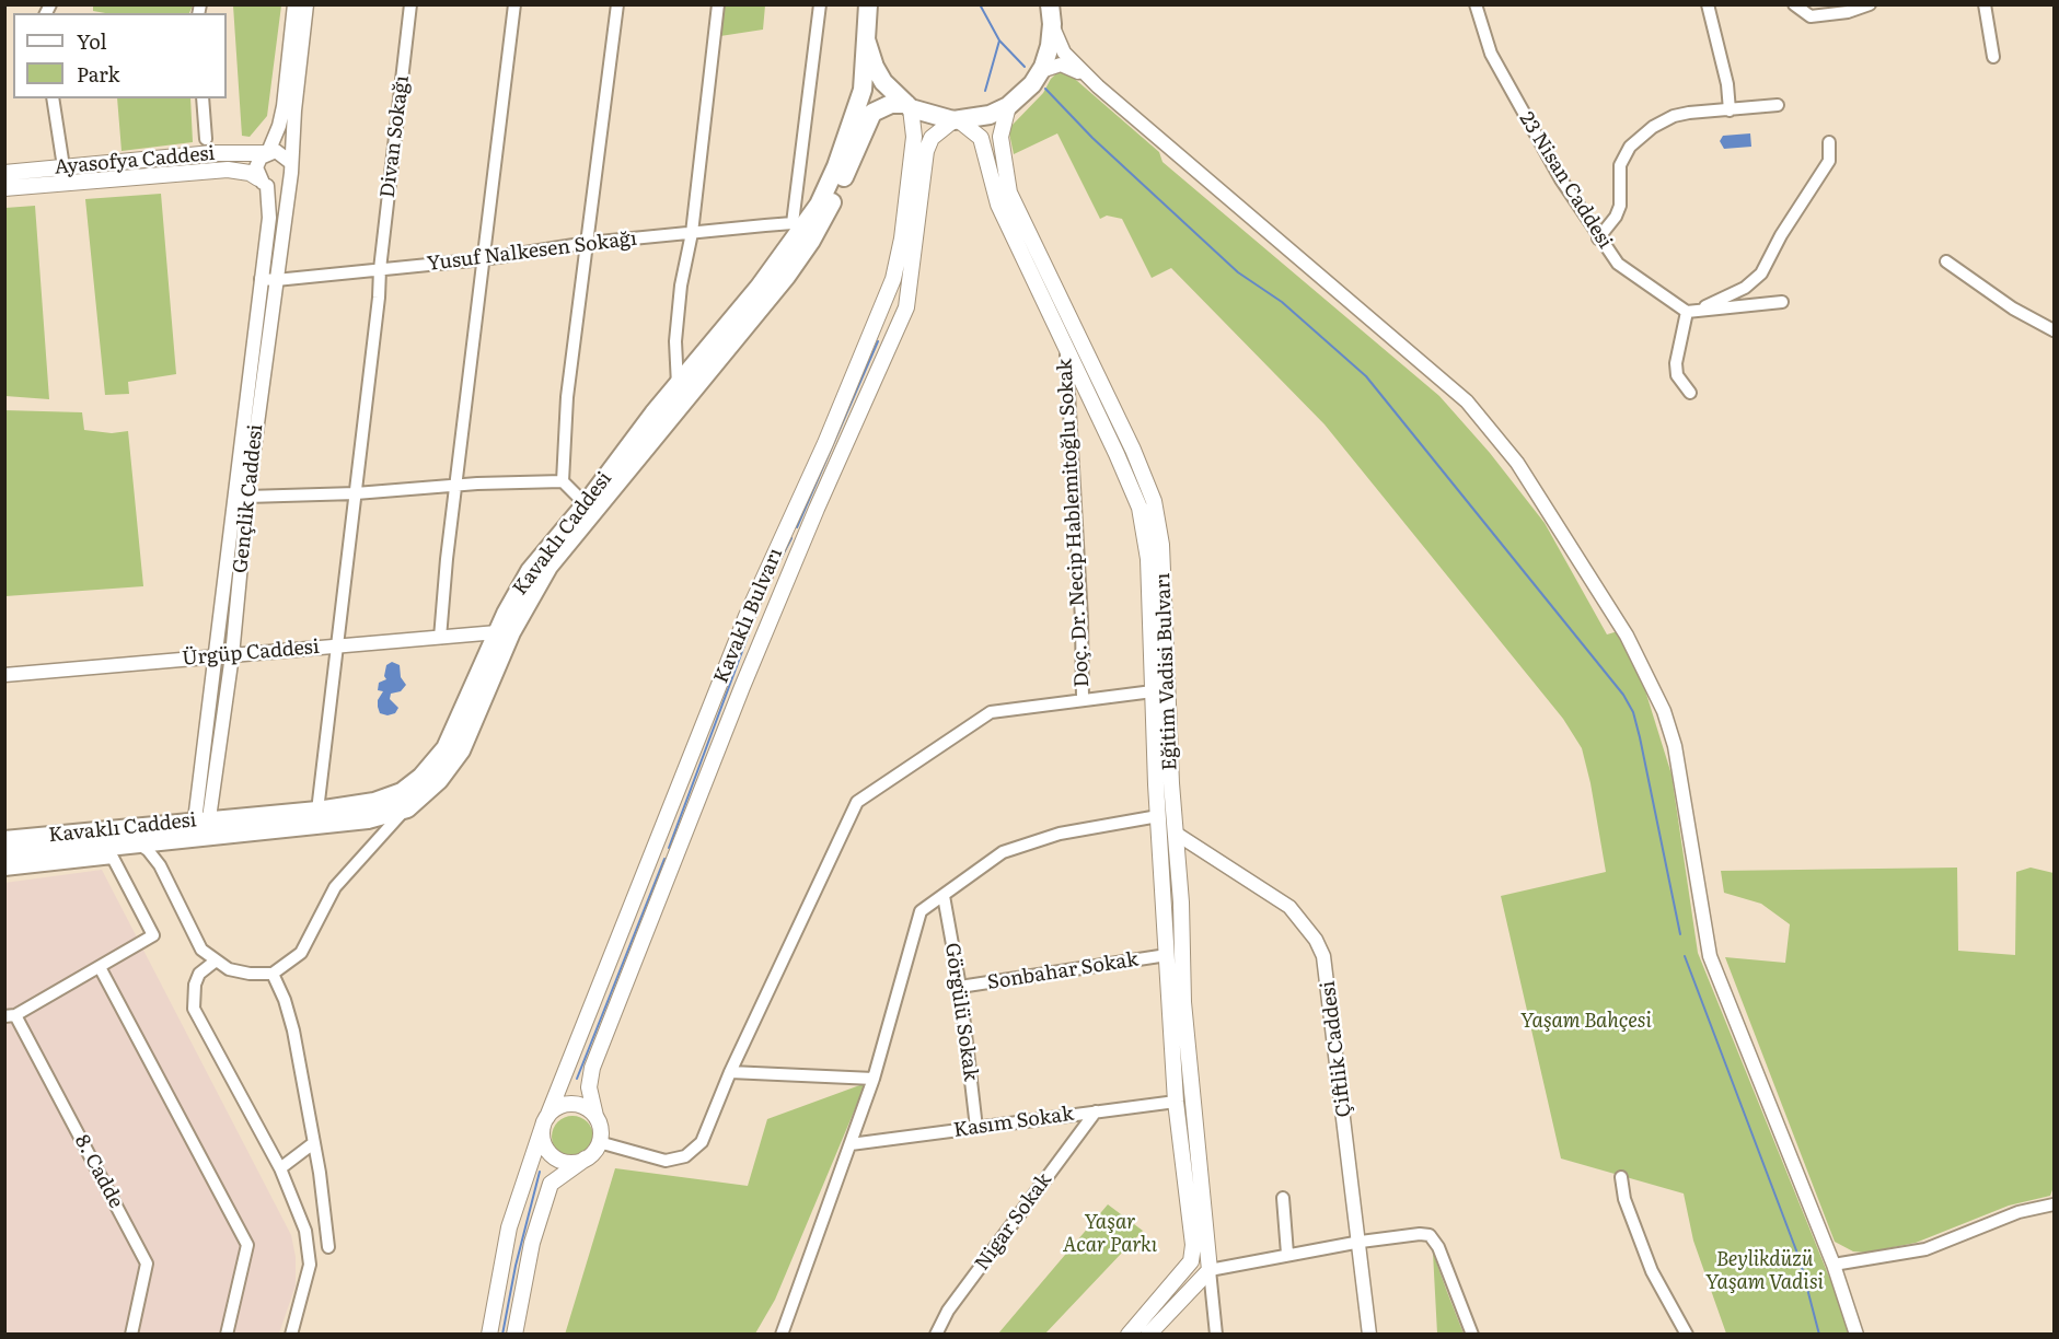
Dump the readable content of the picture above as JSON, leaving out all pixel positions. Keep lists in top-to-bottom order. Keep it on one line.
{"streets":{"main road":["Ayasofya Caddesi","Kavaklı Caddesi","Kavaklı Bulvarı","Eğitim Vadisi Bulvarı"],"street":["Divan Sokağı","23 Nisan Caddesi","Yusuf Nalkesen Sokağı","Gençlik Caddesi","Doç. Dr. Necip Hablemitoğlu Sokak","Ürgüp Caddesi","Sonbahar Sokak","Görgülü Sokak","Çiftlik Caddesi","Kasım Sokak","8. Cadde","Nigar Sokak"]},"crossings":[["Divan Sokağı","Yusuf Nalkesen Sokağı"],["Divan Sokağı","Kavaklı Caddesi"],["Divan Sokağı","Ürgüp Caddesi"],["Ayasofya Caddesi","Gençlik Caddesi"],["Yusuf Nalkesen Sokağı","Gençlik Caddesi"],["Yusuf Nalkesen Sokağı","Kavaklı Caddesi"],["Gençlik Caddesi","Kavaklı Caddesi"],["Gençlik Caddesi","Ürgüp Caddesi"],["Doç. Dr. Necip Hablemitoğlu Sokak","Eğitim Vadisi Bulvarı"],["Kavaklı Caddesi","Kavaklı Bulvarı"],["Kavaklı Caddesi","Ürgüp Caddesi"],["Kavaklı Bulvarı","Eğitim Vadisi Bulvarı"],["Eğitim Vadisi Bulvarı","Sonbahar Sokak"],["Eğitim Vadisi Bulvarı","Çiftlik Caddesi"],["Eğitim Vadisi Bulvarı","Kasım Sokak"],["Sonbahar Sokak","Görgülü Sokak"],["Görgülü Sokak","Kasım Sokak"],["Kasım Sokak","Nigar Sokak"]],"parks":["Yaşam Bahçesi","Yaşar Acar Parkı","Beylikdüzü Yaşam Vadisi"],"legend":["Yol","Park"]}
